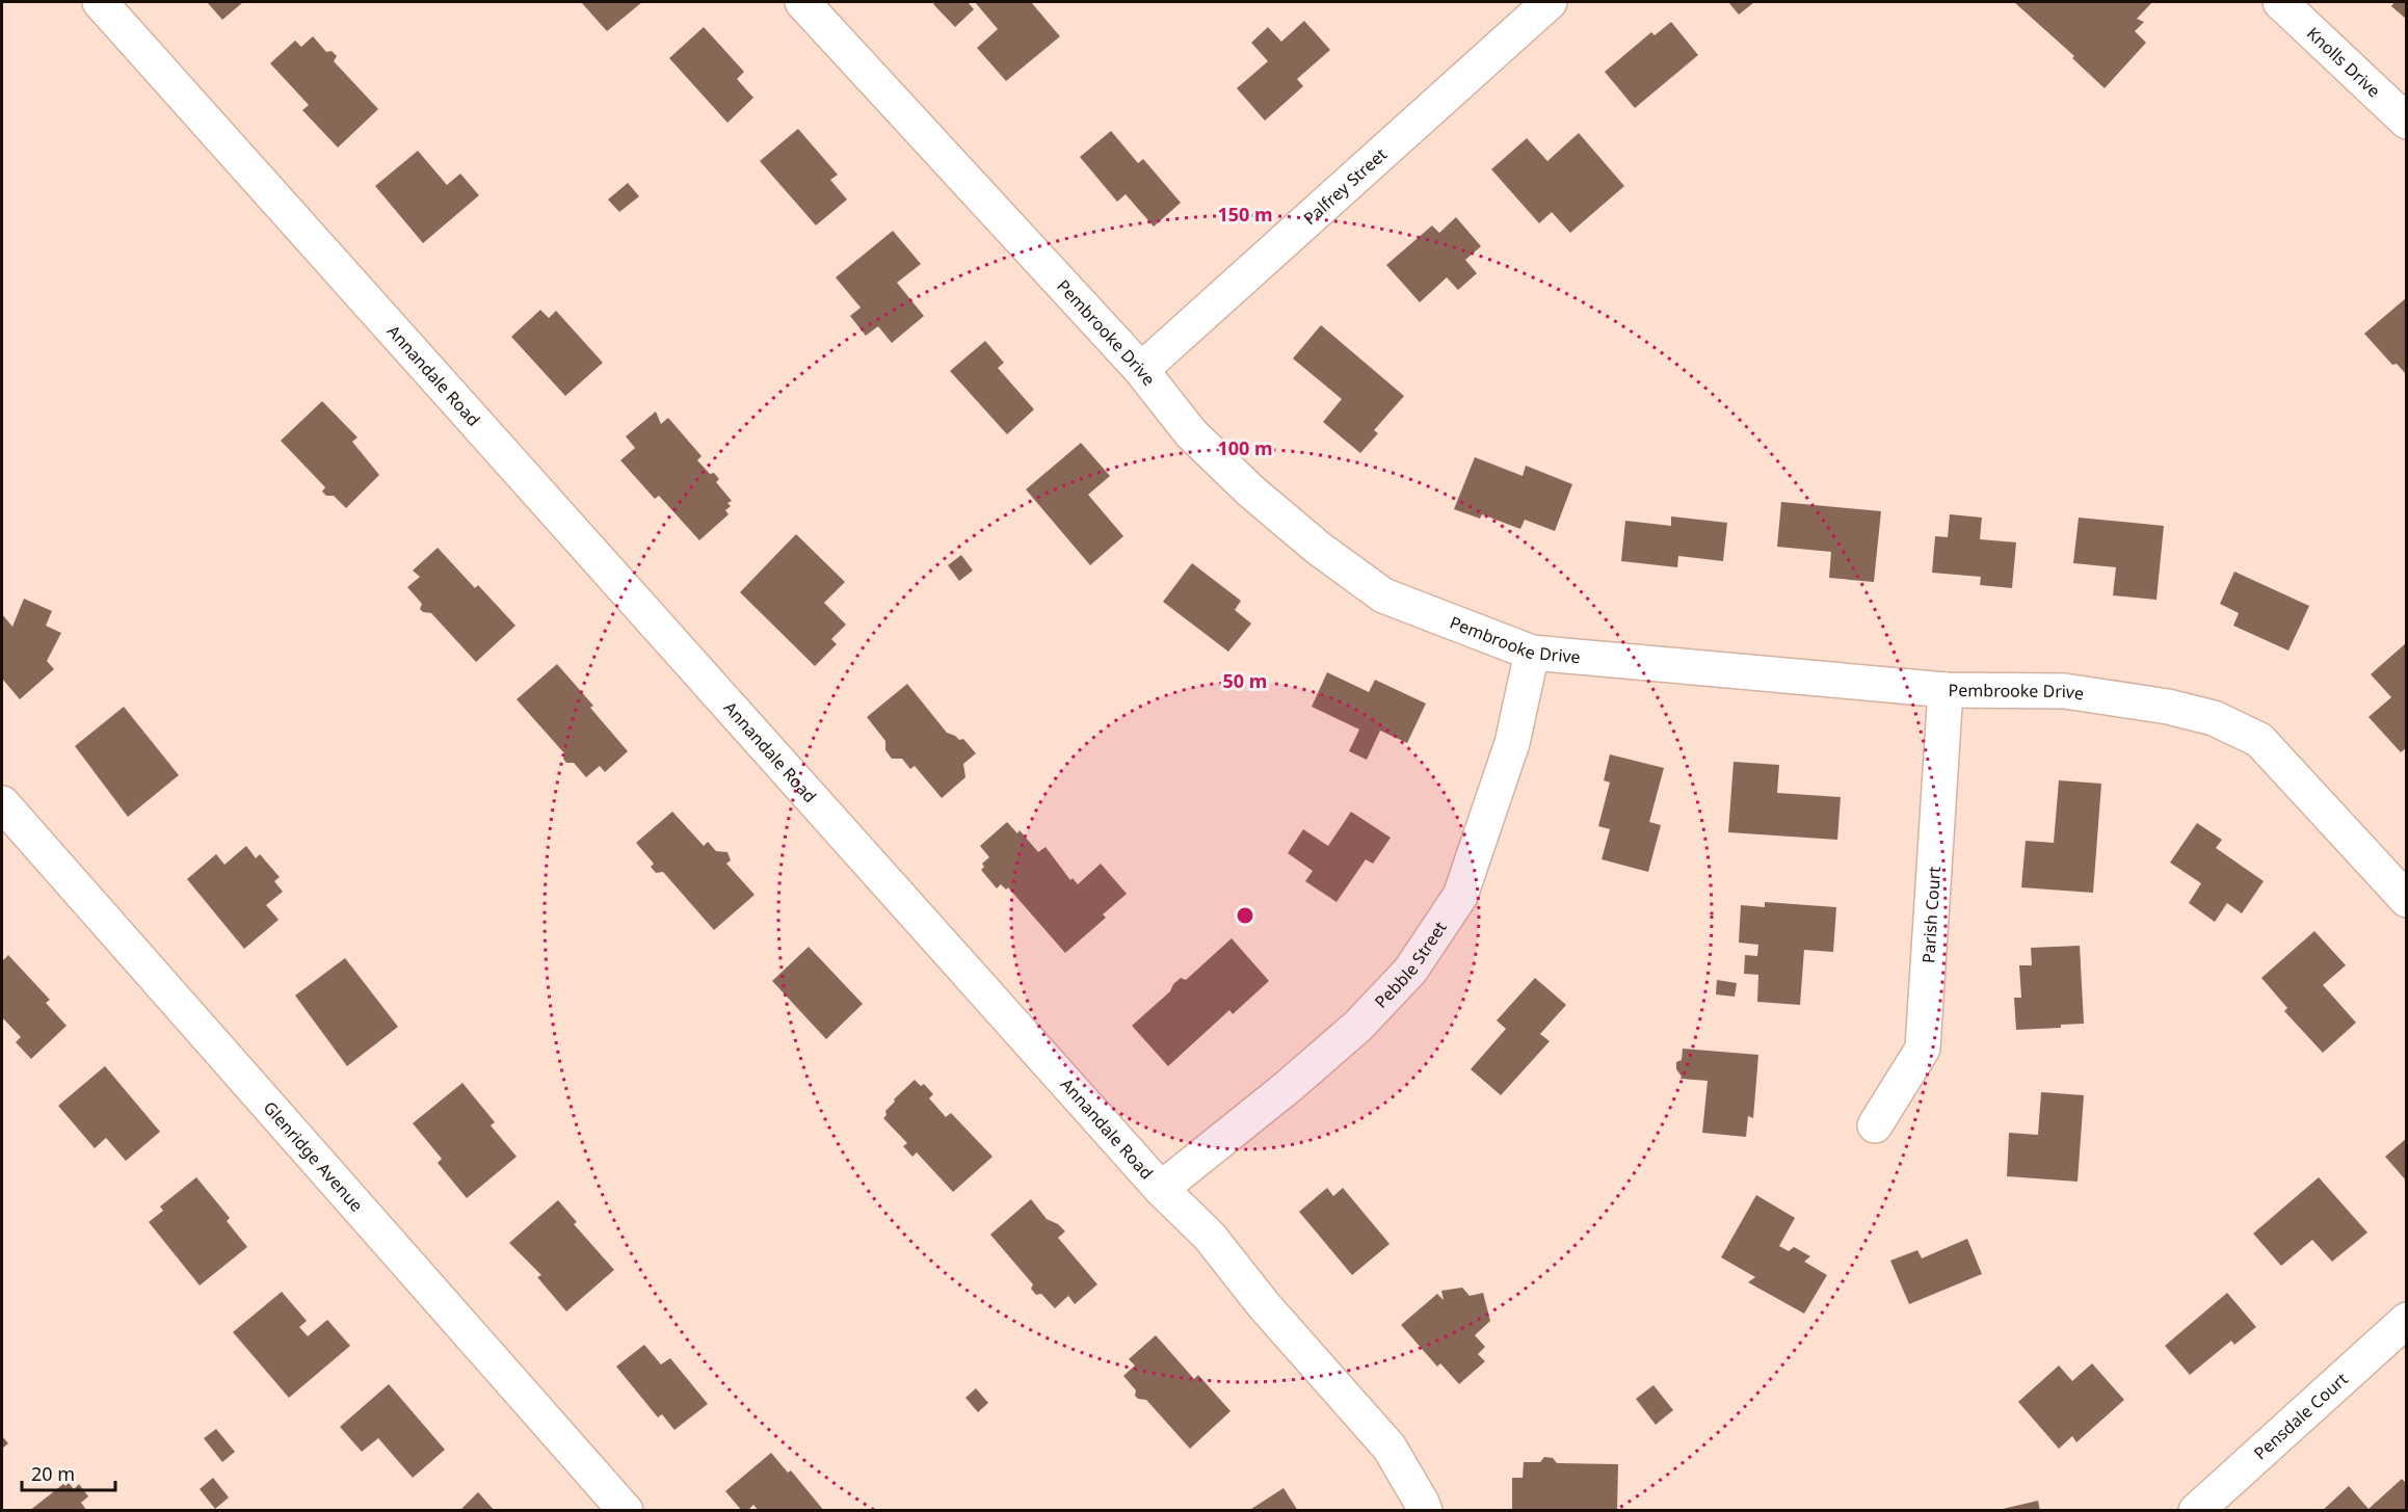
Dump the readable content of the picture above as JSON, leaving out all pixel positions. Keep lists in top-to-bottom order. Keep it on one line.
{"streets":{"street":["Knolls Drive","Palfrey Street","Pembrooke Drive","Annandale Road","Parish Court","Pebble Street","Glenridge Avenue","Pensdale Court"]},"crossings":[["Palfrey Street","Pembrooke Drive"],["Pembrooke Drive","Parish Court"],["Pembrooke Drive","Pebble Street"],["Annandale Road","Pebble Street"]],"scale_bar":"20 m","rings":["150 m","100 m","50 m"]}
